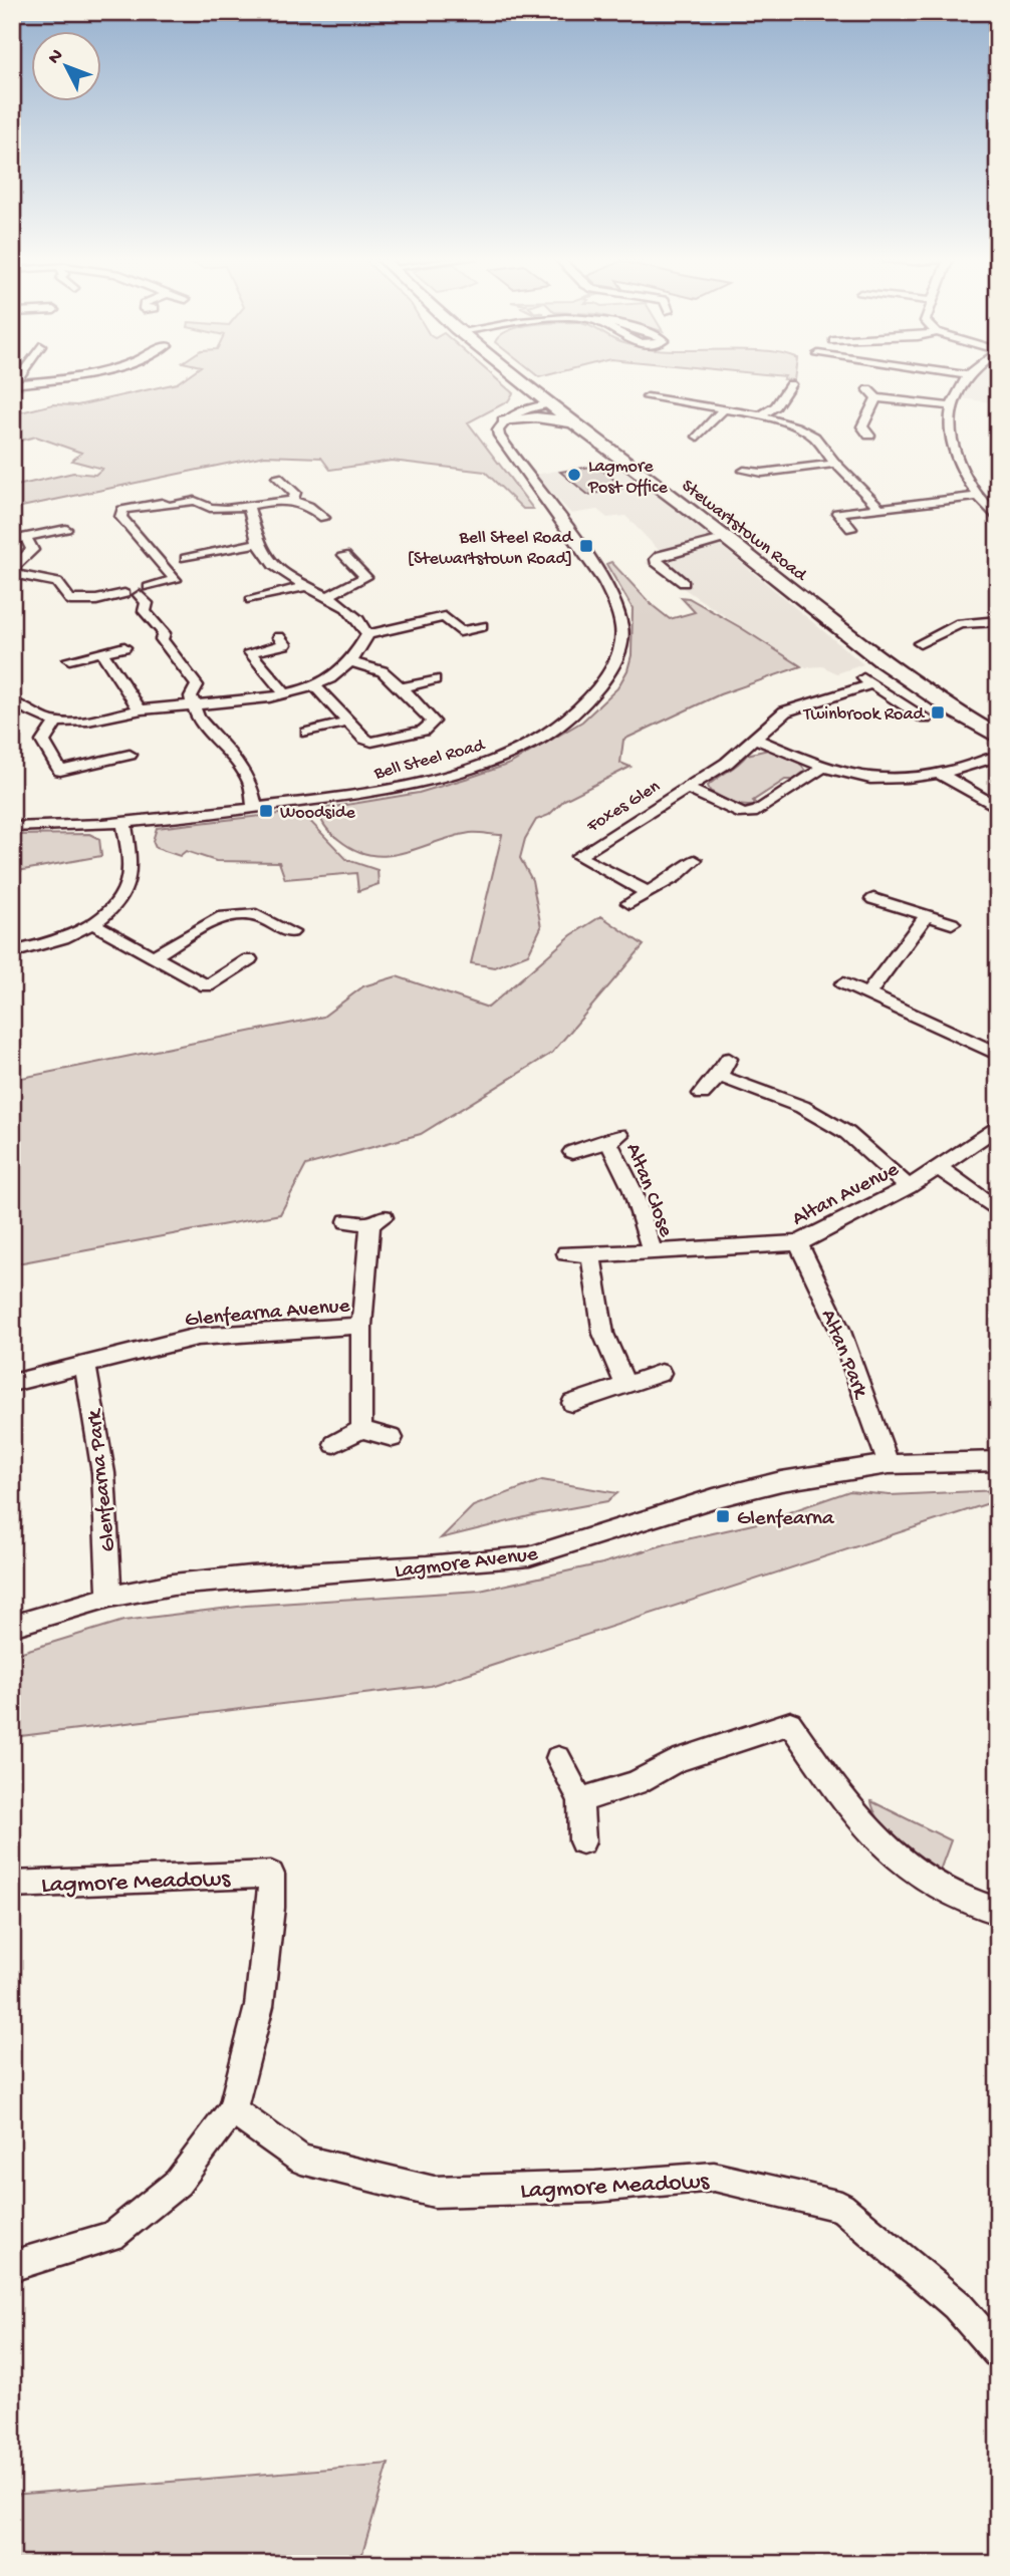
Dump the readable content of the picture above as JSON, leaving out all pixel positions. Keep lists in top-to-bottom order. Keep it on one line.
{"streets":{"main road":["Stewartstown Road"],"street":["Bell Steel Road","Foxes Glen","Altan Close","Altan Avenue","Glenfearna Avenue","Altan Park","Glenfearna Park","Lagmore Avenue","Lagmore Meadows"]},"crossings":[["Altan Close","Altan Avenue"],["Altan Avenue","Altan Park"],["Glenfearna Avenue","Glenfearna Park"],["Altan Park","Lagmore Avenue"],["Glenfearna Park","Lagmore Avenue"]],"places":{"other":["Lagmore Post Office"],"transit":["Bell Steel Road [Stewartstown Road]","Twinbrook Road","Woodside","Glenfearna"]},"north":"top left"}
